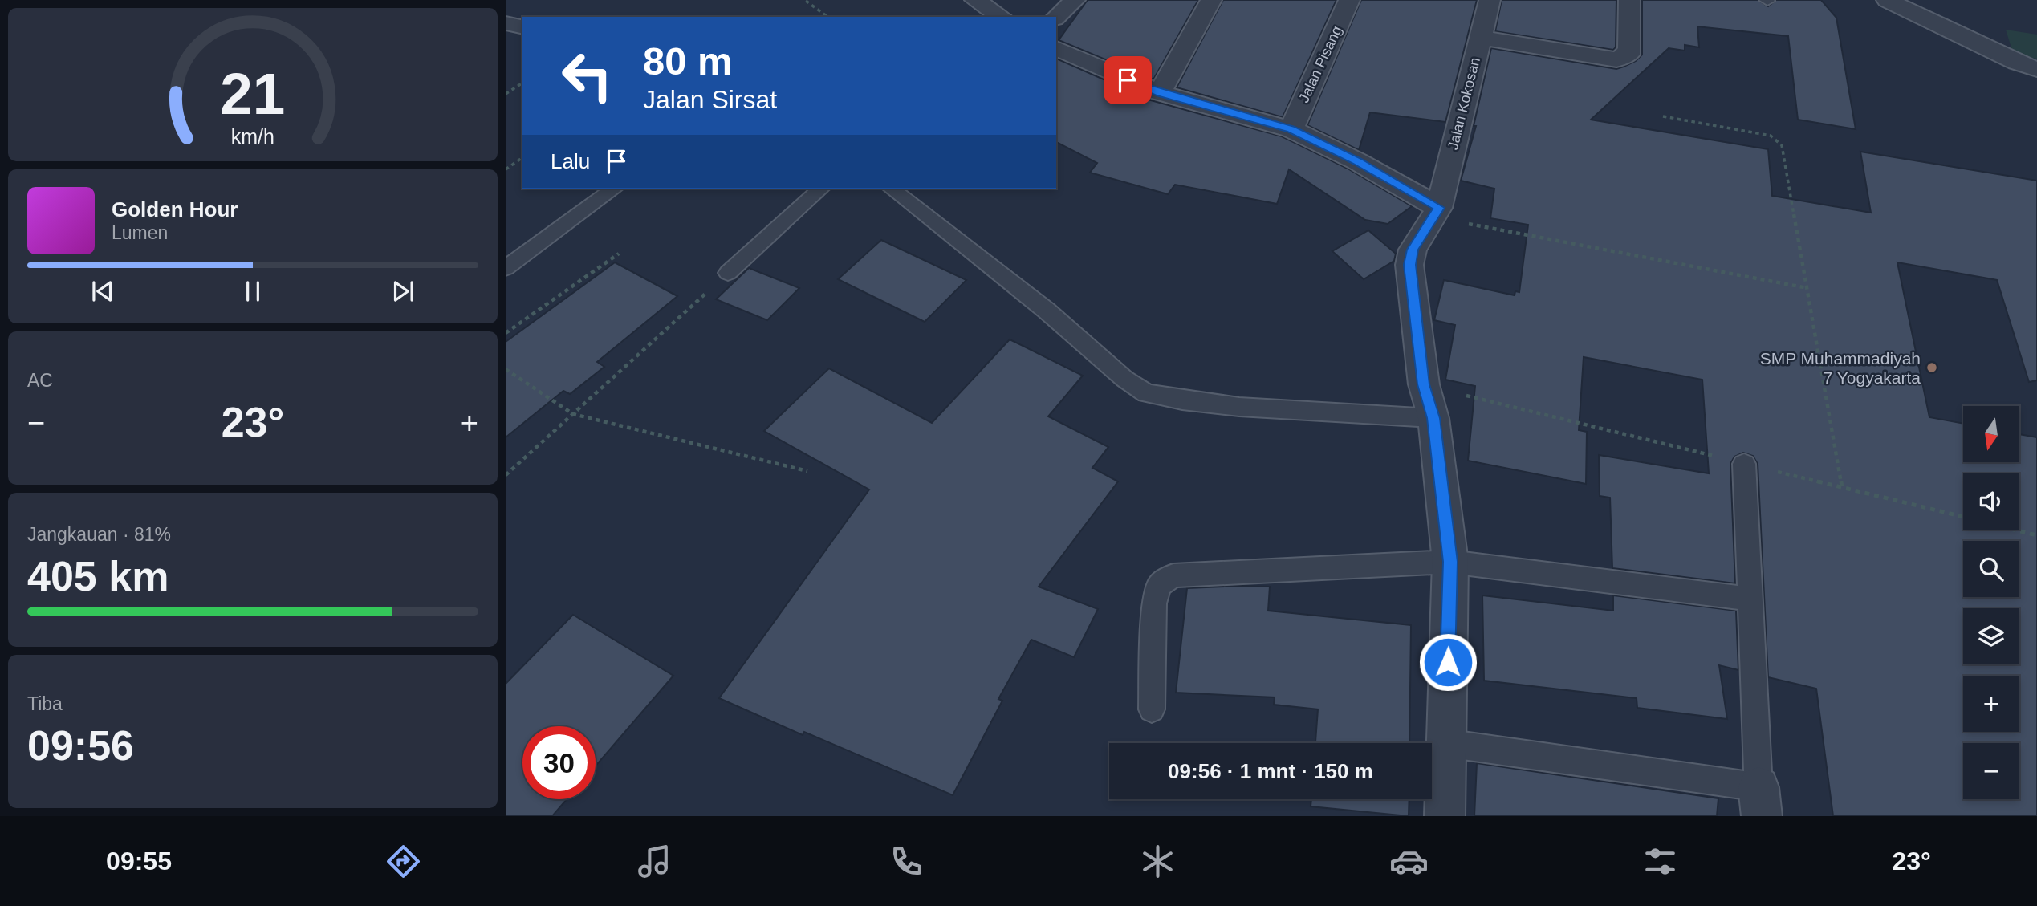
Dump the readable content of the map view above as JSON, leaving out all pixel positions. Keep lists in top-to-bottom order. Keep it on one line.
{"streets":{"street":["Jalan Pisang","Jalan Kokosan"]},"places":["SMP Muhammadiyah 7 Yogyakarta"],"north":"bottom","page":{"turn":["80 m","Jalan Sirsat"],"then":"Lalu","song":["Golden Hour","Lumen"],"tile":["AC",["Jangkauan · 81%","405 km"],["Tiba","09:56"]],"heat":["−","23°","+"],"map_buttons":["+","−"],"limit":"30","trip":"09:56 · 1 mnt · 150 m","tabs":["09:55","23°"],"gauge":["21","km/h"]}}
